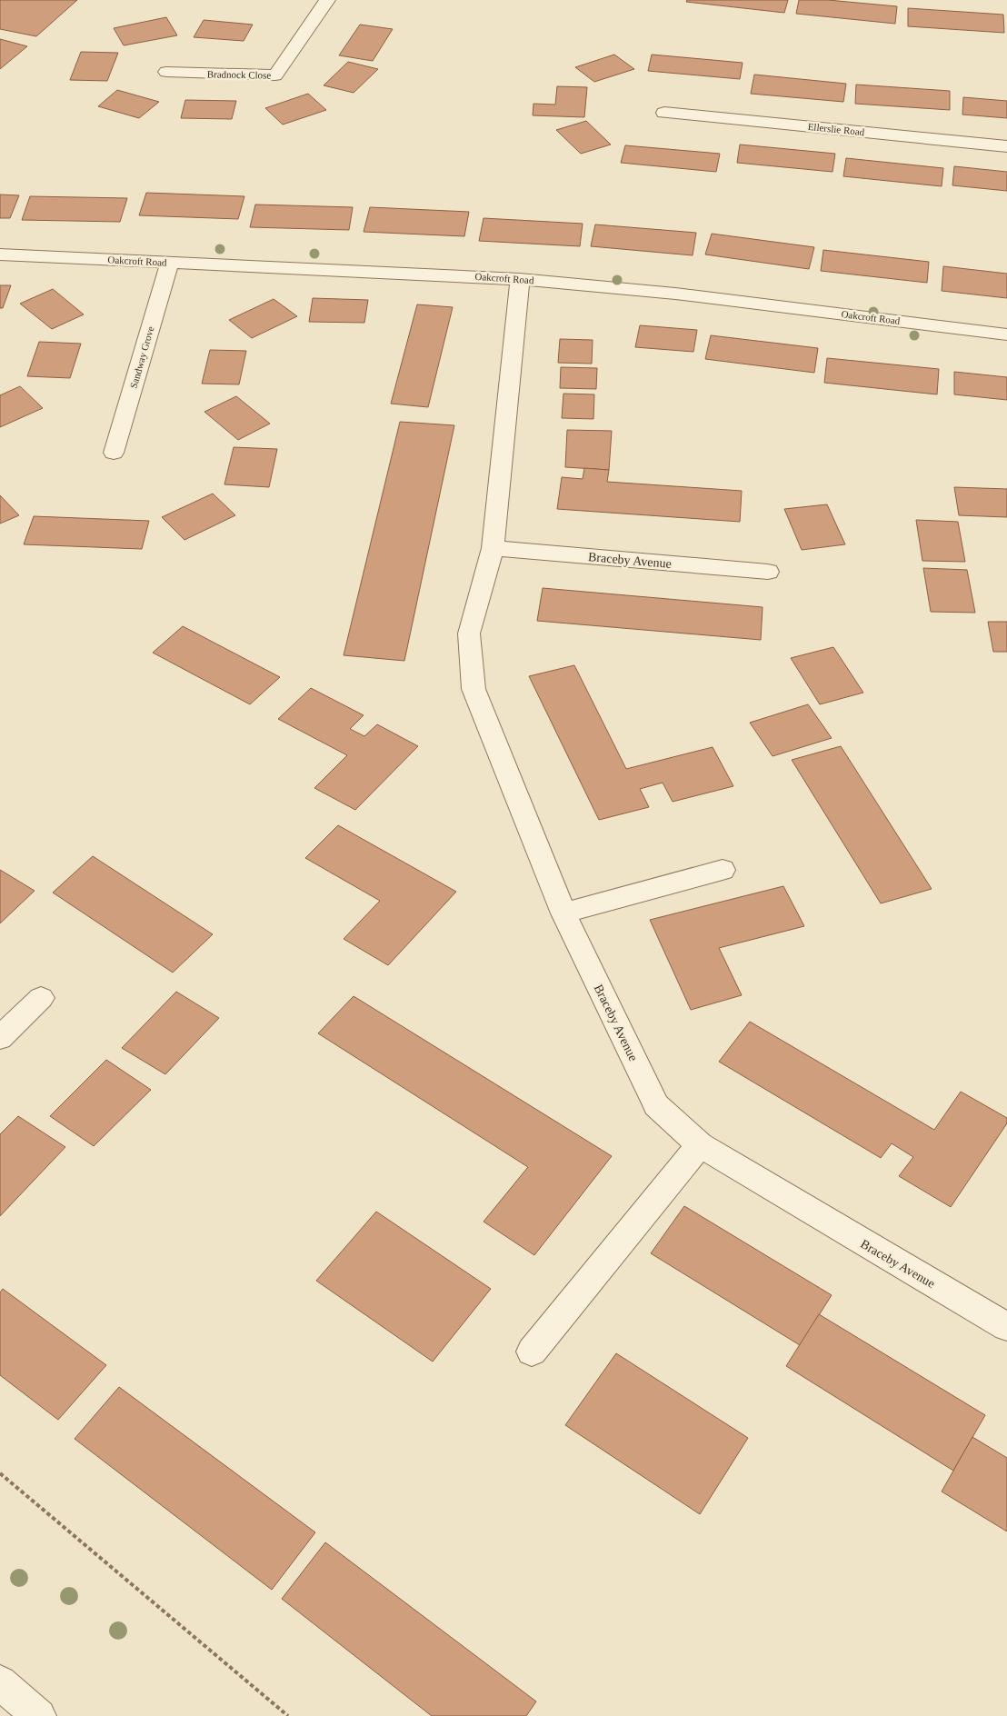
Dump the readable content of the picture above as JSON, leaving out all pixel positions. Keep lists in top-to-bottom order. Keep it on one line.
{"streets":{"street":["Bradnock Close","Ellerslie Road","Oakcroft Road","Sandway Grove","Braceby Avenue"]},"crossings":[["Oakcroft Road","Sandway Grove"],["Oakcroft Road","Braceby Avenue"]]}
